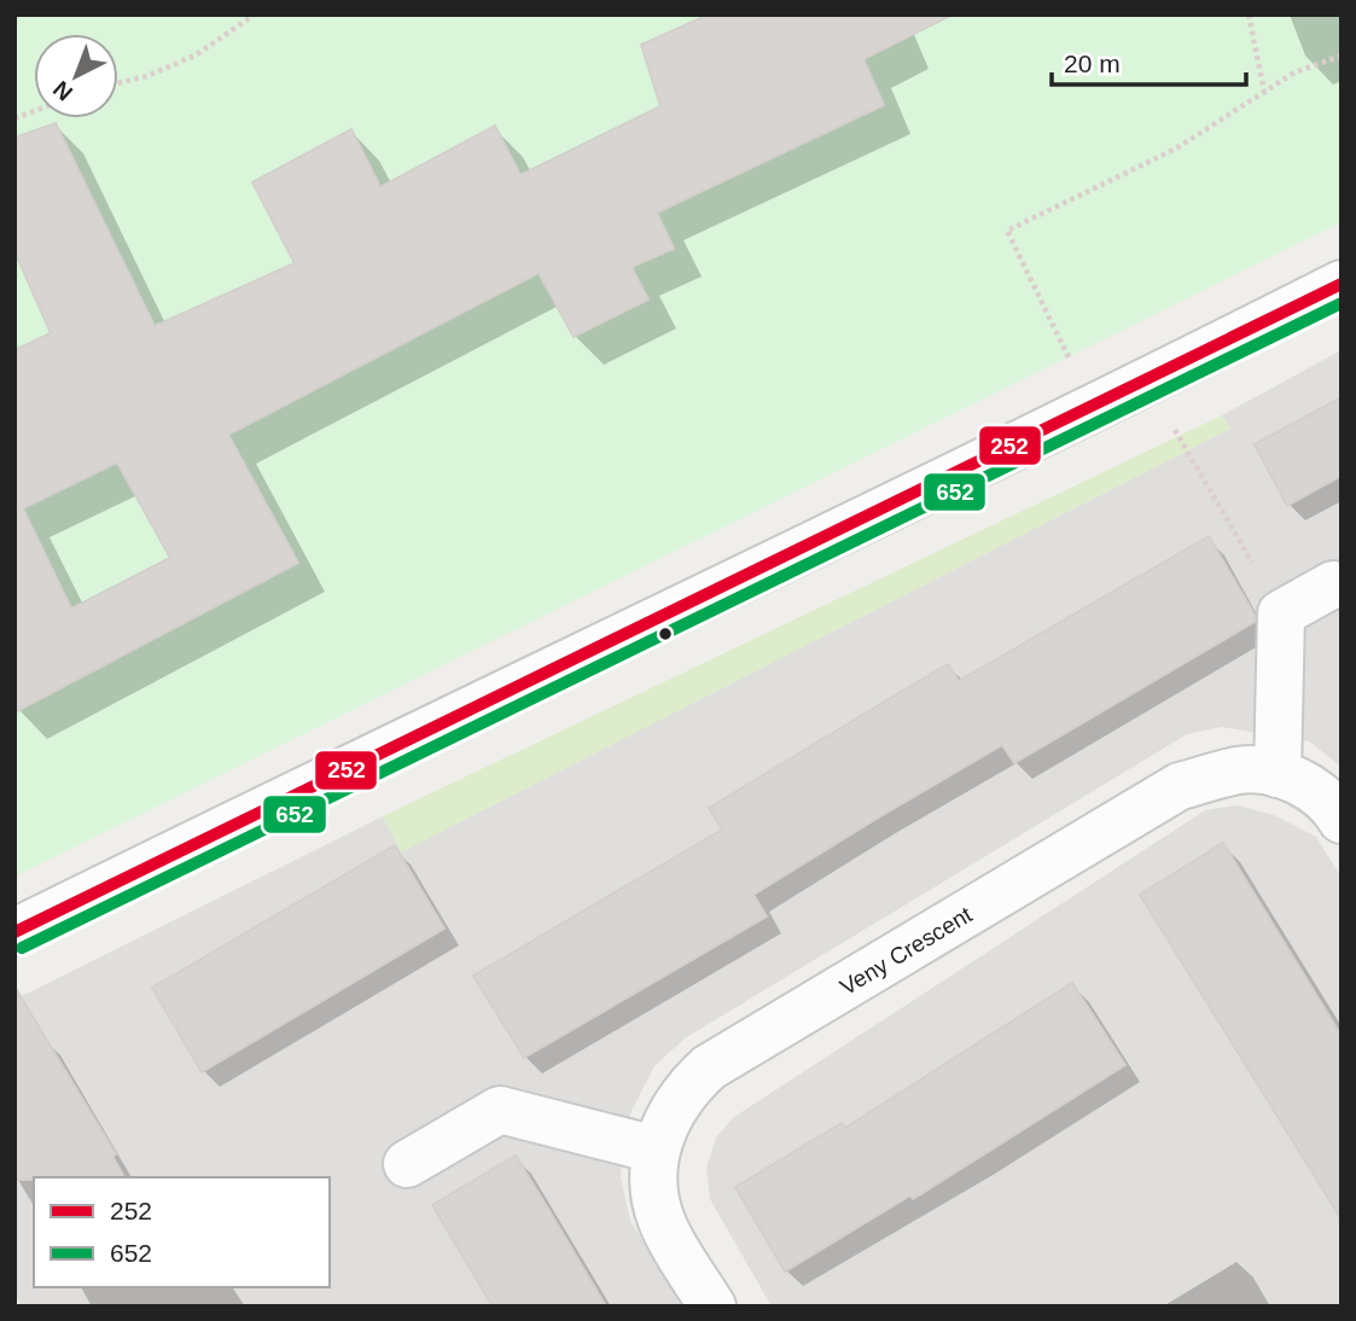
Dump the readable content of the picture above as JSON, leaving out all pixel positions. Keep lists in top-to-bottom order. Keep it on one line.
{"streets":{"street":["Veny Crescent"]},"lines":["transit line 252","transit line 652"],"legend":["252","652"],"scale_bar":"20 m","north":"bottom left"}
